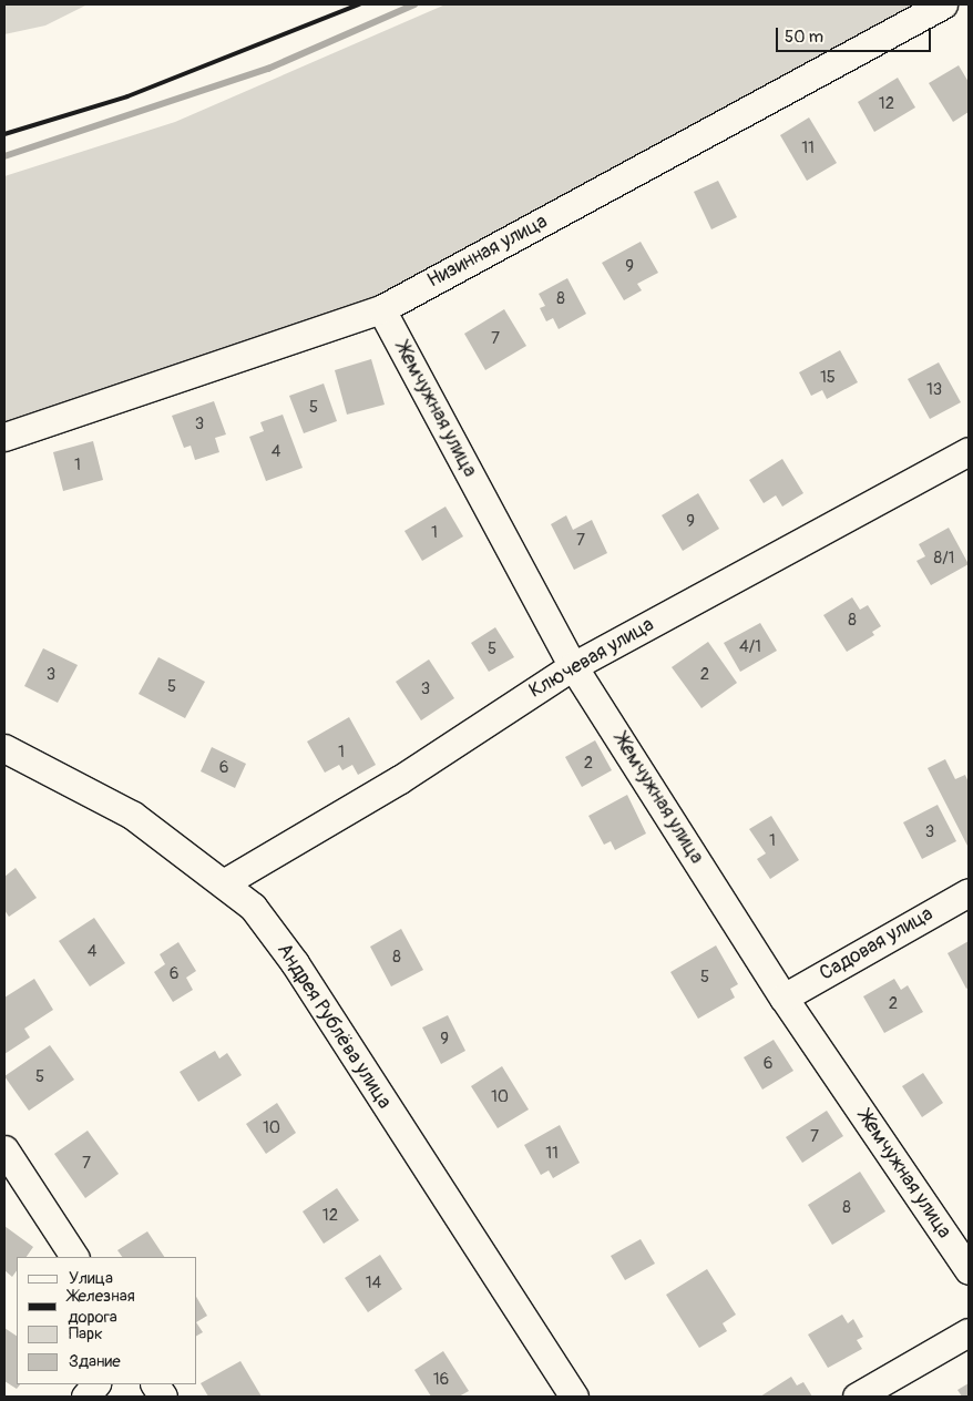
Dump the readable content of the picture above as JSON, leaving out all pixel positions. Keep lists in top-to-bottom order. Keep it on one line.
{"streets":{"street":["Низинная улица","Жемчужная улица","Ключевая улица","Садовая улица","Андрея Рублёва улица"]},"crossings":[["Низинная улица","Жемчужная улица"],["Жемчужная улица","Ключевая улица"],["Жемчужная улица","Садовая улица"],["Ключевая улица","Андрея Рублёва улица"]],"house_numbers":["12","11","9","8","7","15","13","5","3","4","1","9","1","7","8/1","8","4/1","5","3","2","5","3","1","2","6","3","1","4","8","6","5","2","9","6","5","10","10","7","11","7","8","12","14","16"],"legend":["Улица","Железная дорога","Парк","Здание"],"scale_bar":"50 m"}
